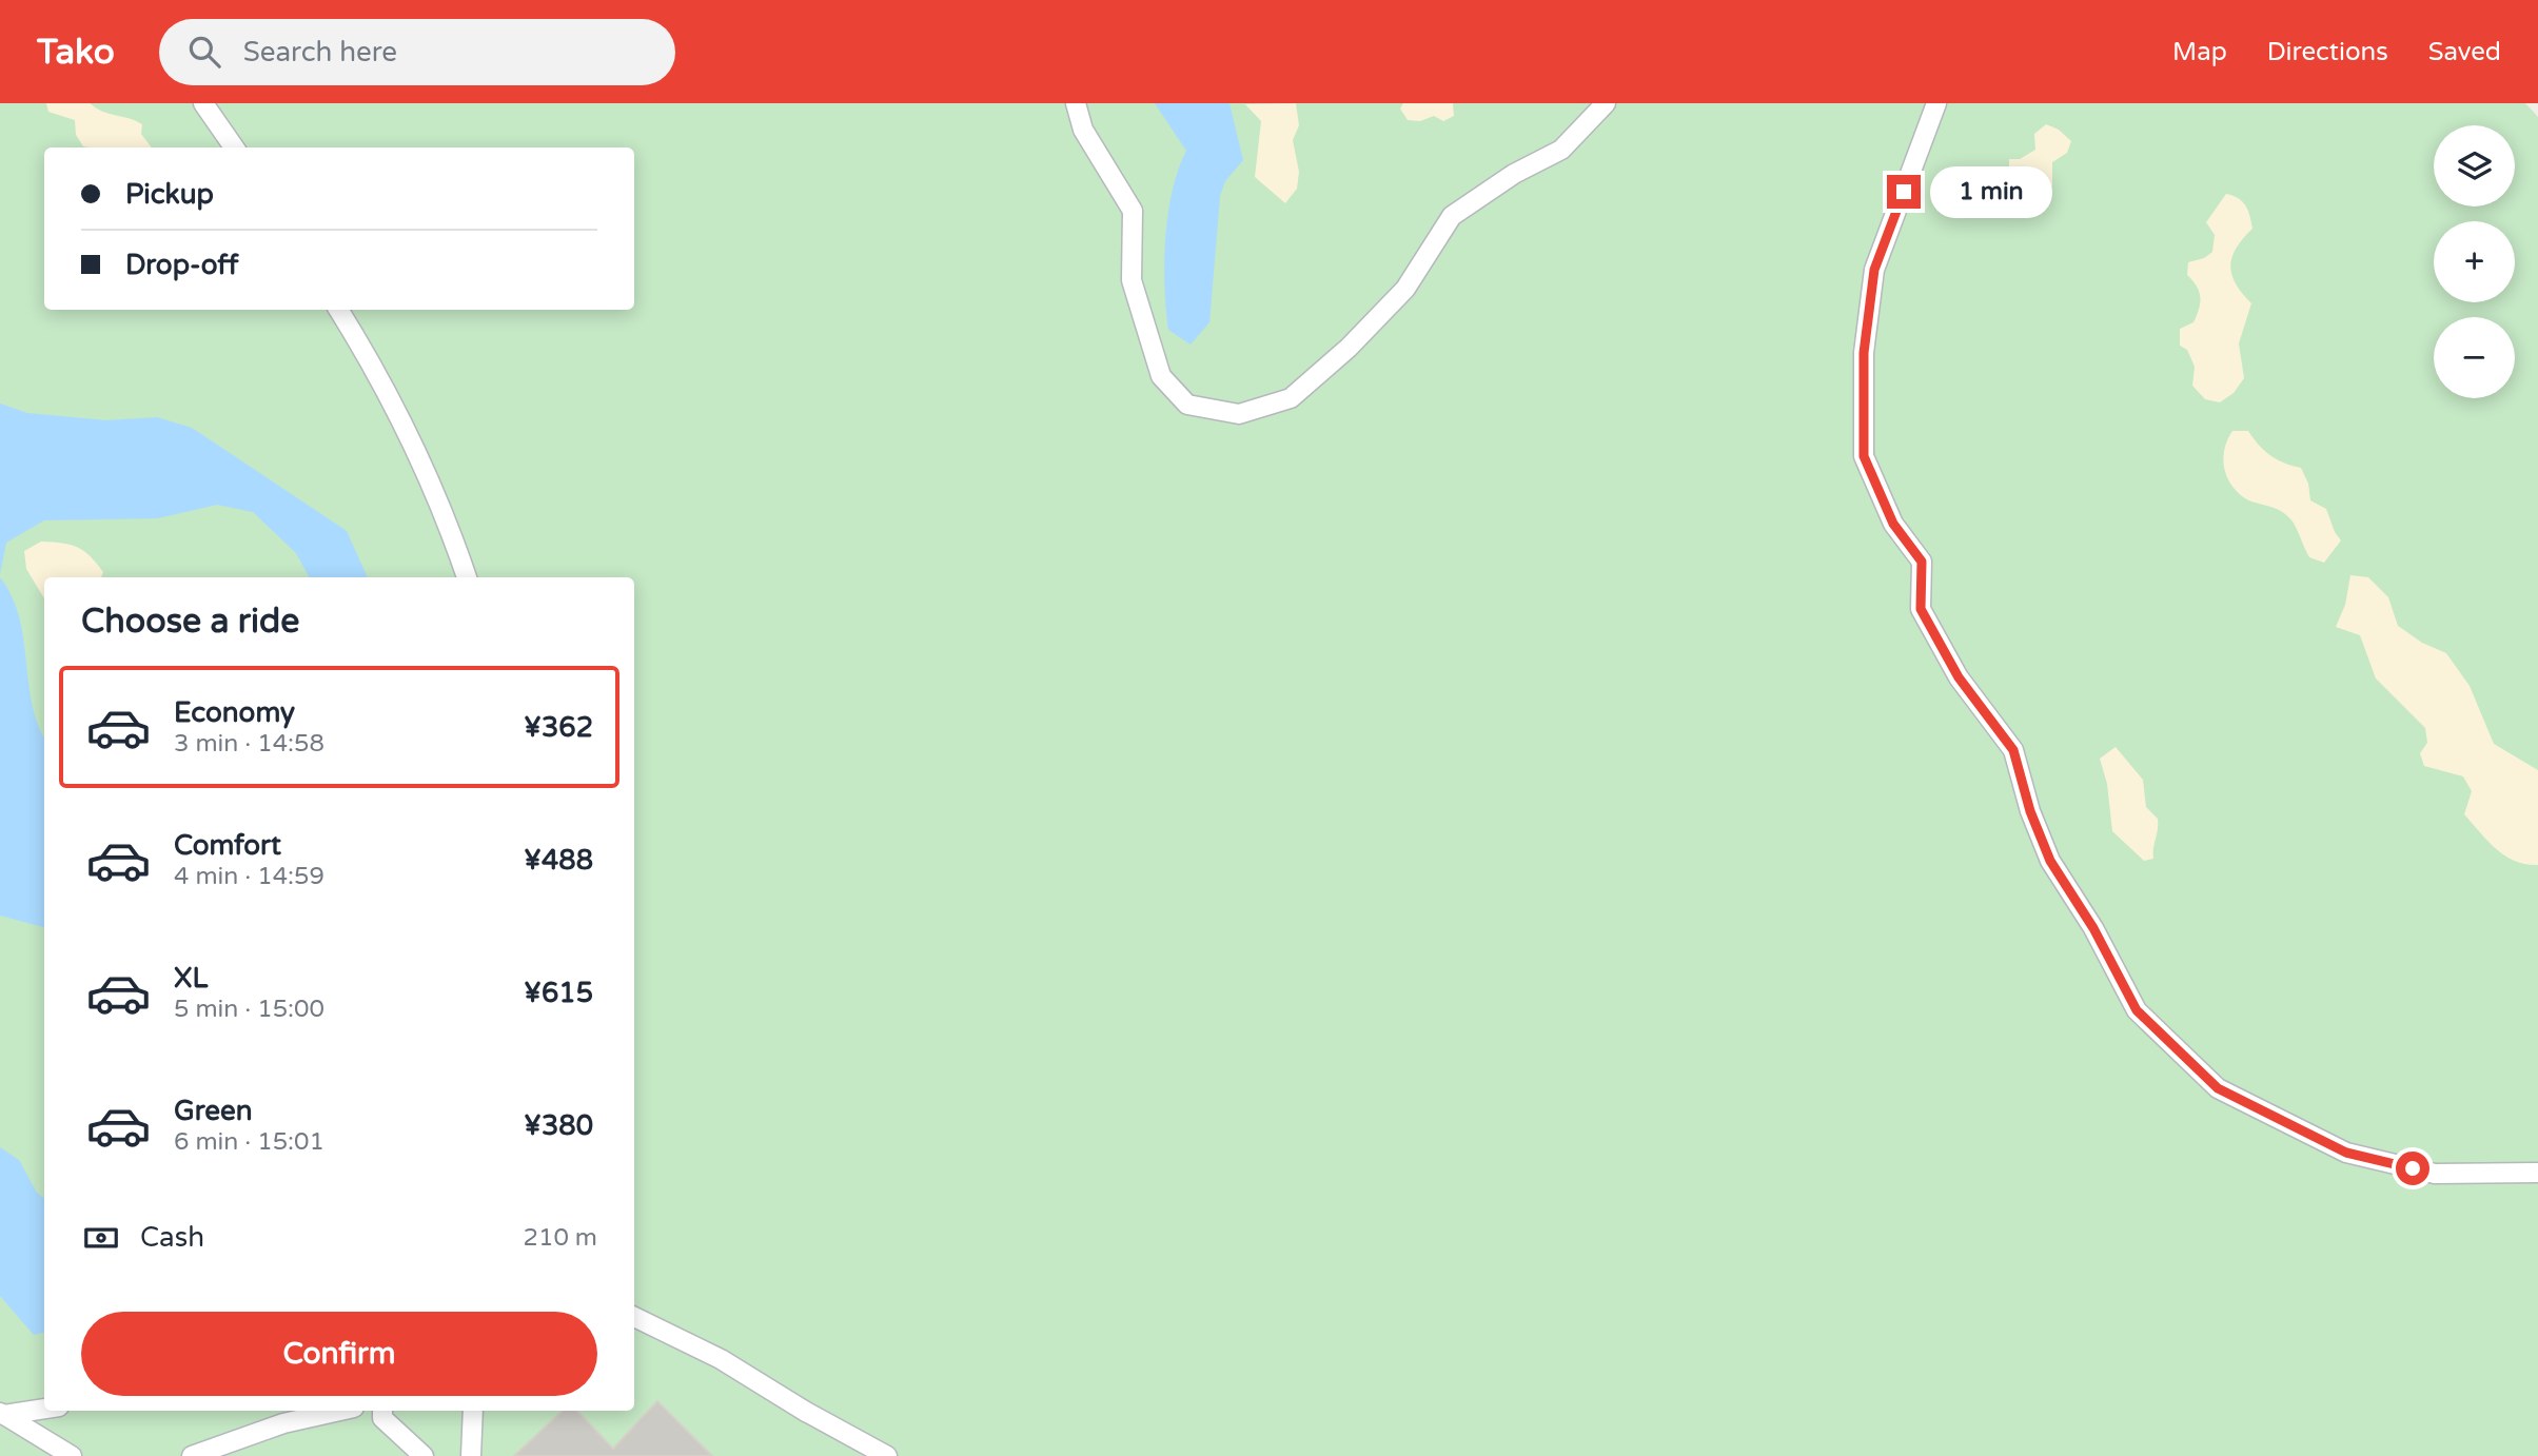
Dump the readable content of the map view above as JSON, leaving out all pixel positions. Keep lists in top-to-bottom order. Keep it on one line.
{"page":{"header":"Tako","search":"Search here","nav":["Map","Directions","Saved"],"map_buttons":["+","−"],"banner":["Pickup","Drop-off"],"bubble":"1 min","heading":"Choose a ride","list":[{"name":"Economy","note":"3 min · 14:58","value":"¥362"},{"name":"Comfort","note":"4 min · 14:59","value":"¥488"},{"name":"XL","note":"5 min · 15:00","value":"¥615"},{"name":"Green","note":"6 min · 15:01","value":"¥380"}],"pay":["Cash","210 m"],"buttons":"Confirm"}}
